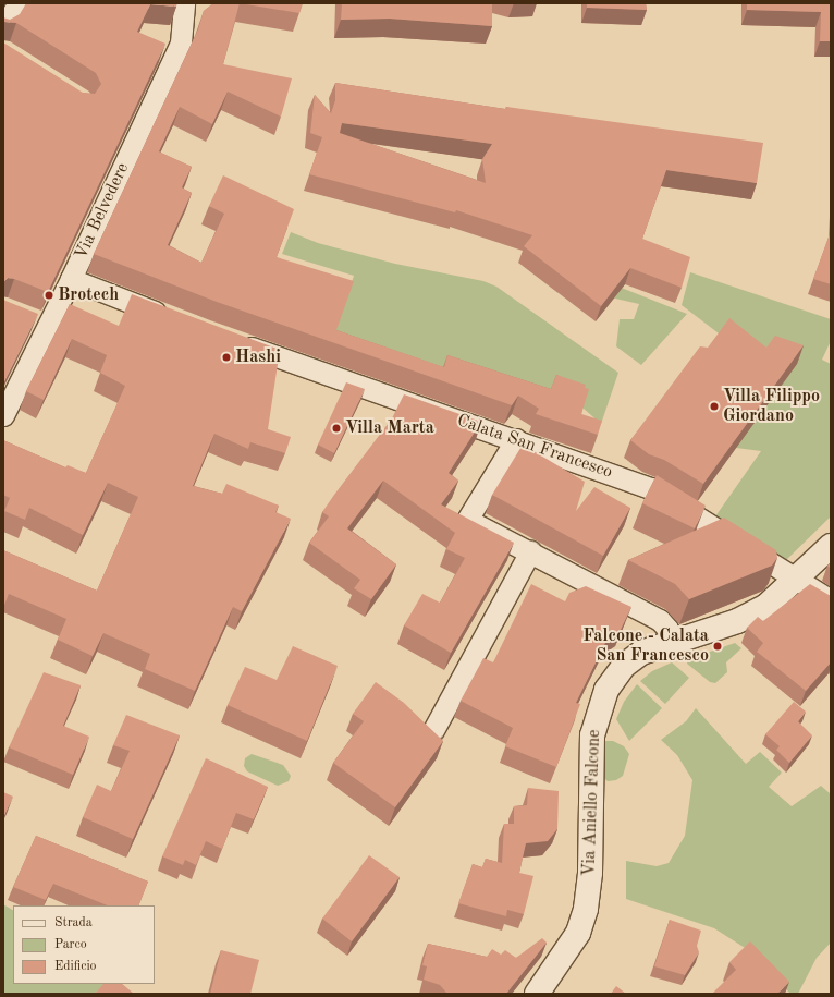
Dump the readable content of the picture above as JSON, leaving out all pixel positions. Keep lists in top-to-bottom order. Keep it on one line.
{"streets":{"street":["Via Belvedere","Calata San Francesco","Via Aniello Falcone"]},"crossings":[["Calata San Francesco","Via Aniello Falcone"]],"places":["Brotech","Hashi","Villa Filippo Giordano","Villa Marta","Falcone - Calata San Francesco"],"legend":["Strada","Parco","Edificio"]}
